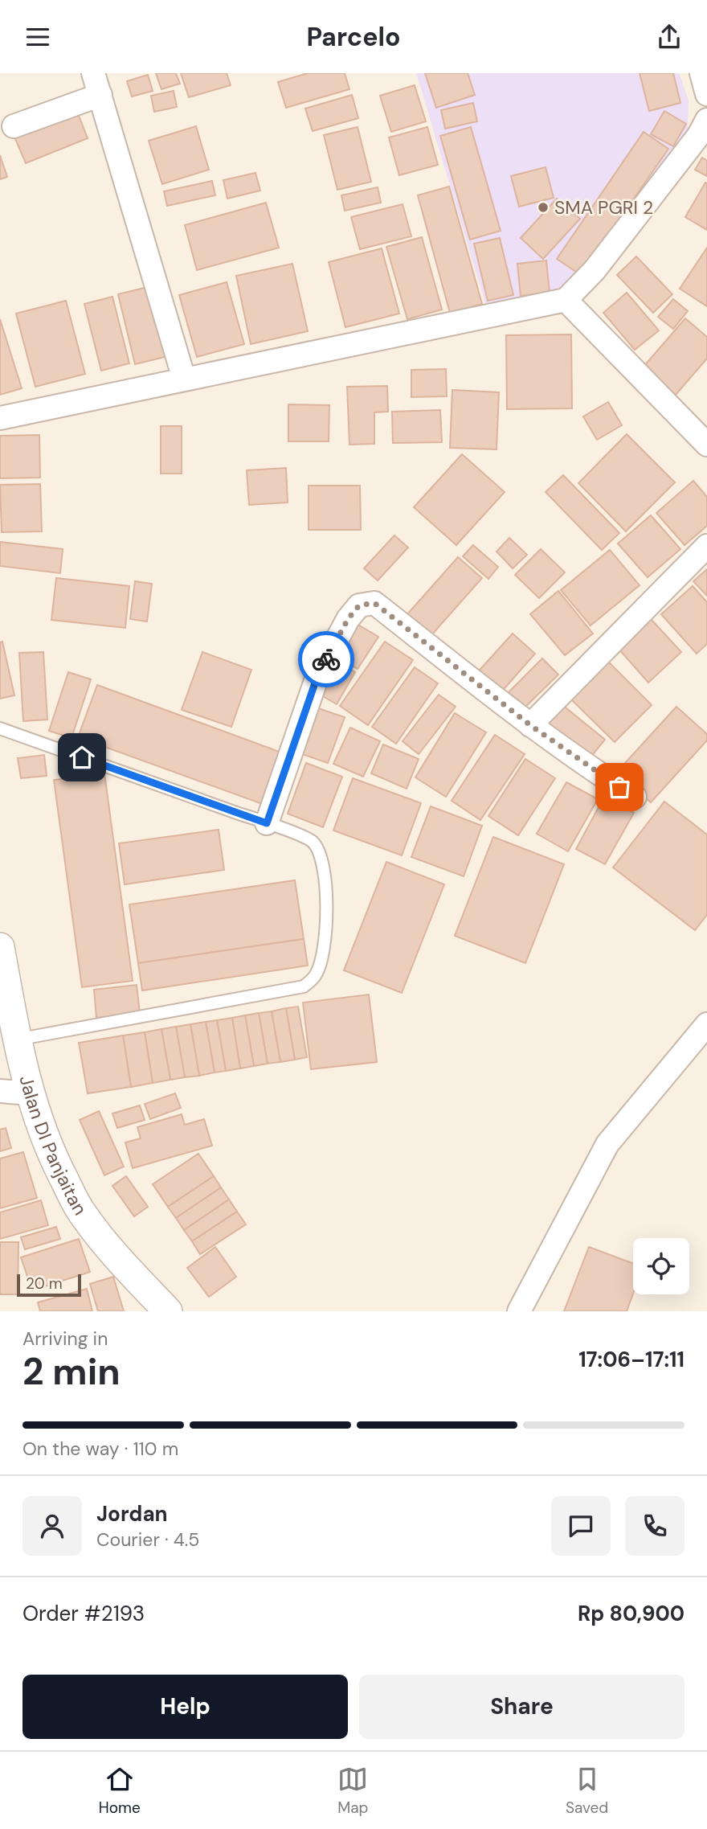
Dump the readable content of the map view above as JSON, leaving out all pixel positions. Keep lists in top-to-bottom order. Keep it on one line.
{"streets":{"street":["Jalan DI Panjaitan"]},"places":["SMA PGRI 2"],"scale_bar":"20 m","page":{"header":"Parcelo","scale":"20 m","heading":["2 min","Arriving in","17:06–17:11"],"panel":["Jordan","Courier · 4.5","Order #2193","Rp 80,900"],"bar":"On the way · 110 m","buttons":["Help","Share"],"tabs":["Home","Map","Saved"]}}
